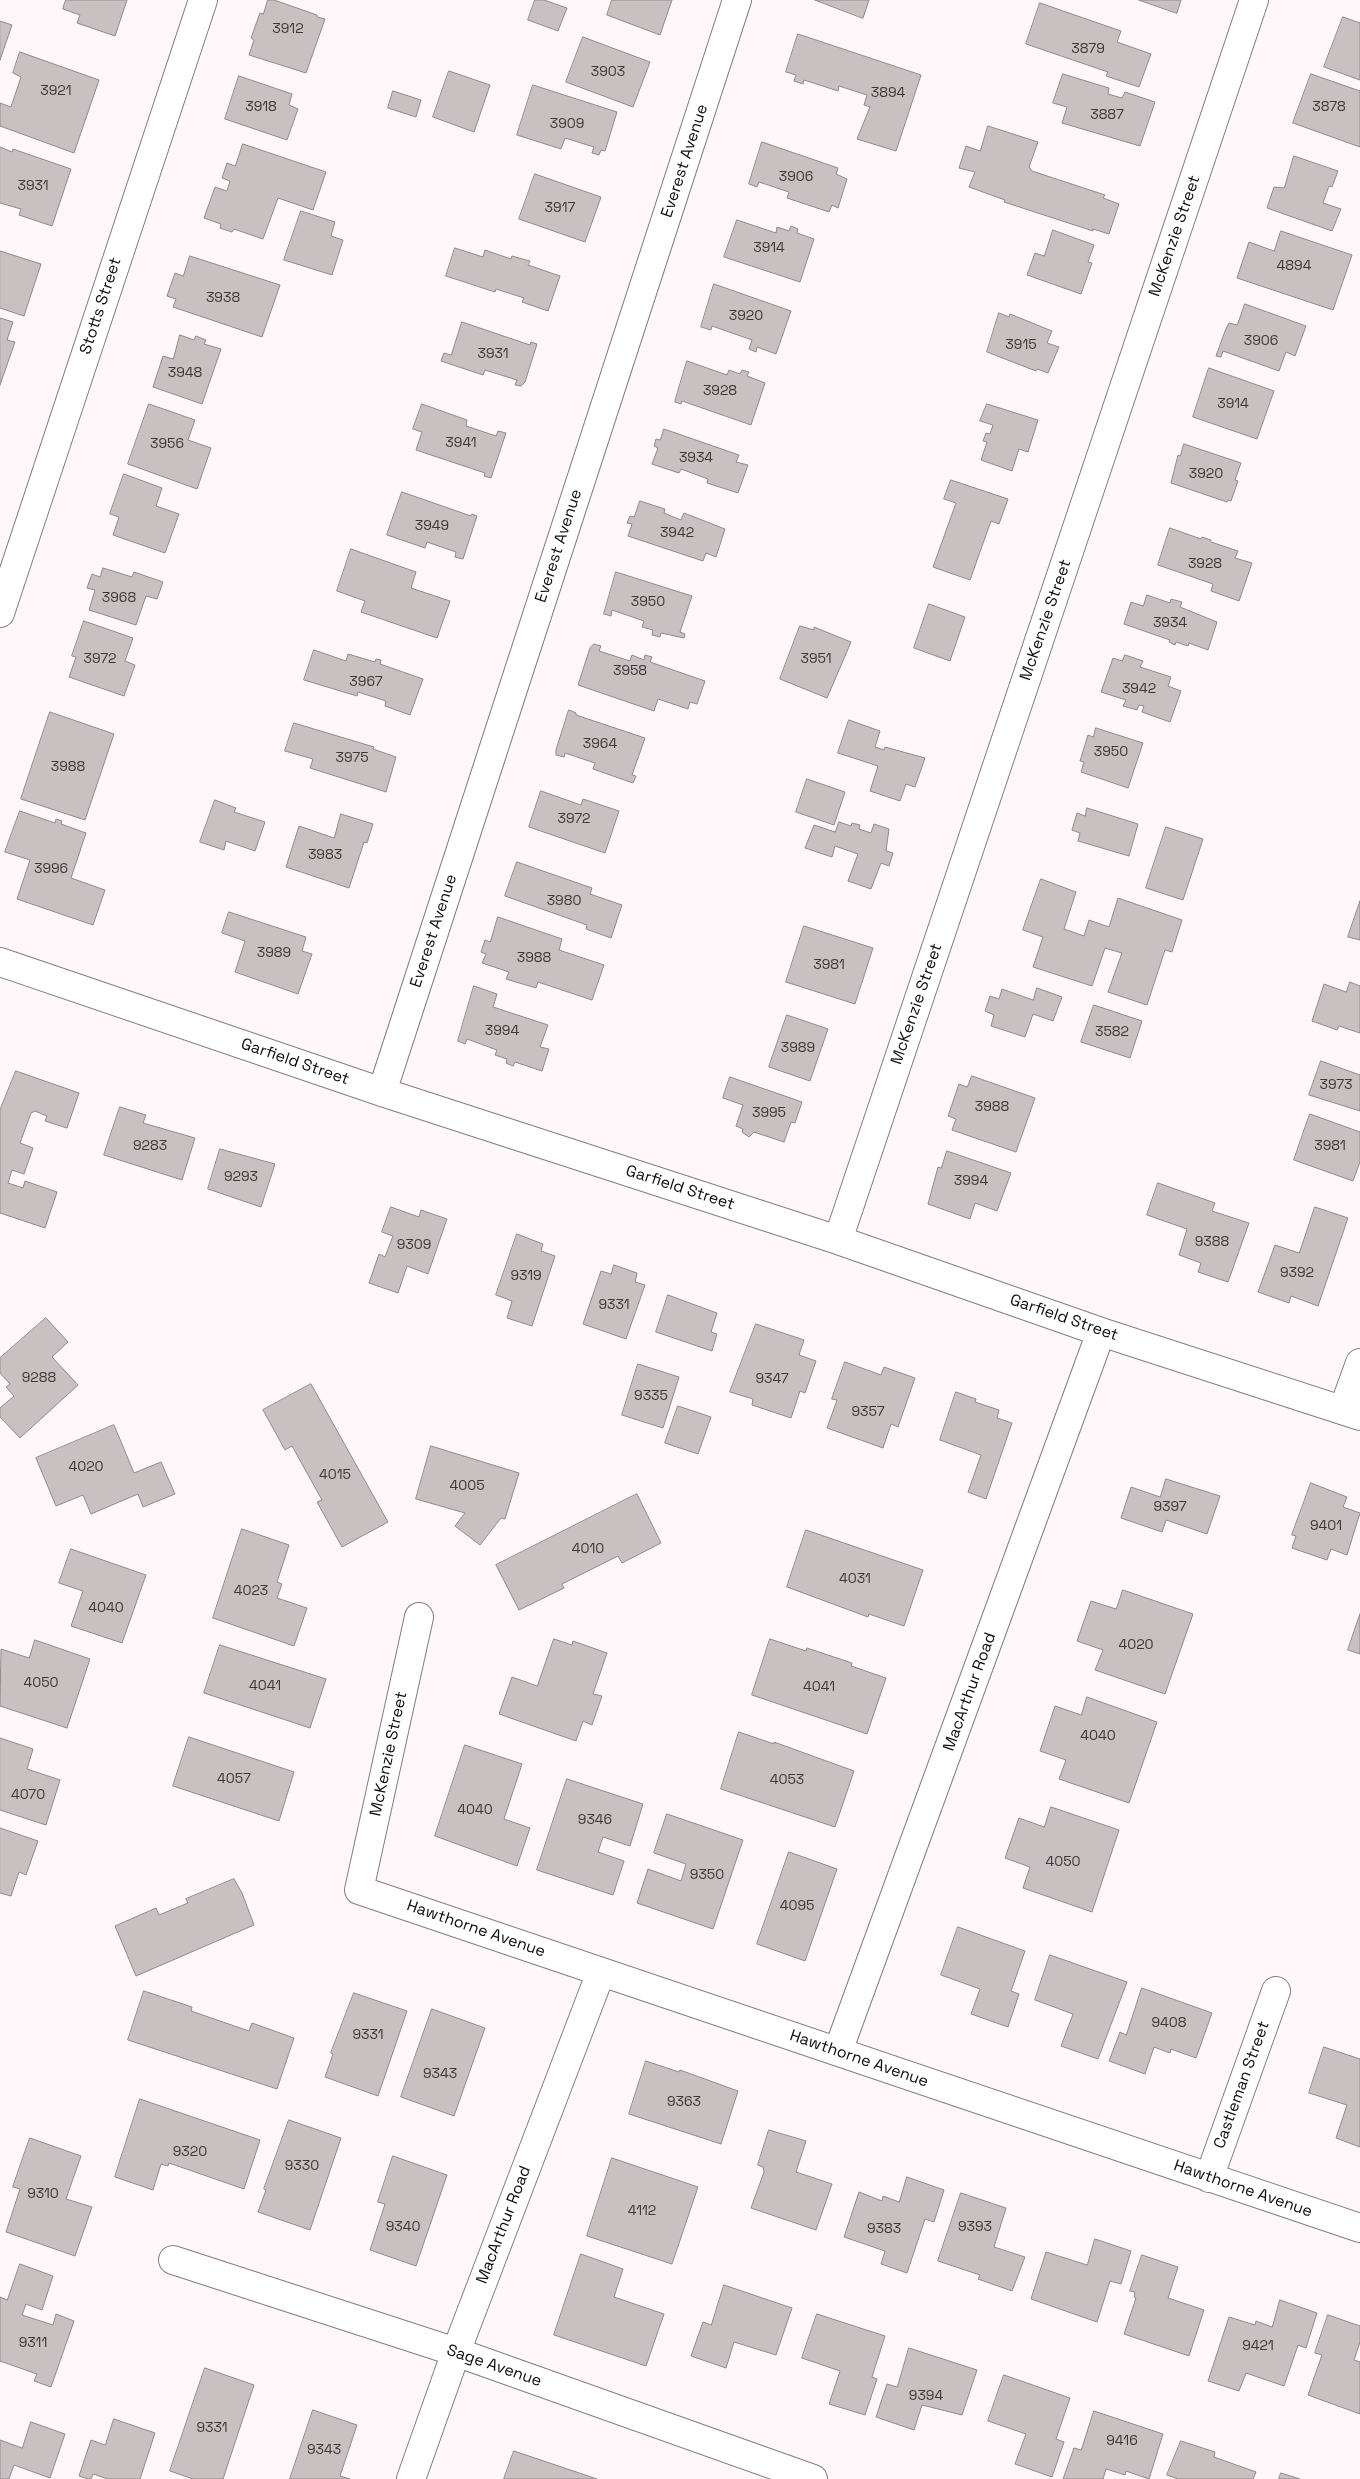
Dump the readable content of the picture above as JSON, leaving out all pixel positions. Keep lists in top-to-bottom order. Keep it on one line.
{"streets":{"street":["Everest Avenue","McKenzie Street","Stotts Street","Garfield Street","MacArthur Road","Hawthorne Avenue","Castleman Street","Sage Avenue"]},"crossings":[["Everest Avenue","Garfield Street"],["McKenzie Street","Garfield Street"],["McKenzie Street","Hawthorne Avenue"],["Garfield Street","MacArthur Road"],["MacArthur Road","Hawthorne Avenue"],["MacArthur Road","Sage Avenue"],["Hawthorne Avenue","Castleman Street"]],"house_numbers":["3912","3879","3903","3921","3894","3918","3878","3887","3909","3906","3931","3917","3914","4894","3938","3920","3906","3915","3931","3948","3928","3914","3941","3956","3934","3920","3949","3942","3928","3968","3950","3934","3972","3951","3958","3967","3942","3964","3950","3975","3988","3972","3983","3996","3980","3989","3988","3981","3994","3582","3989","3973","3988","3995","9283","3981","9293","3994","9388","9309","9392","9319","9331","9288","9347","9335","9357","4020","4015","4005","9397","9401","4010","4031","4023","4040","4020","4050","4041","4041","4040","4057","4053","4070","4040","9346","4050","9350","4095","9408","9331","9343","9363","9320","9330","9310","4112","9340","9393","9383","9311","9421","9394","9331","9416","9343"]}
